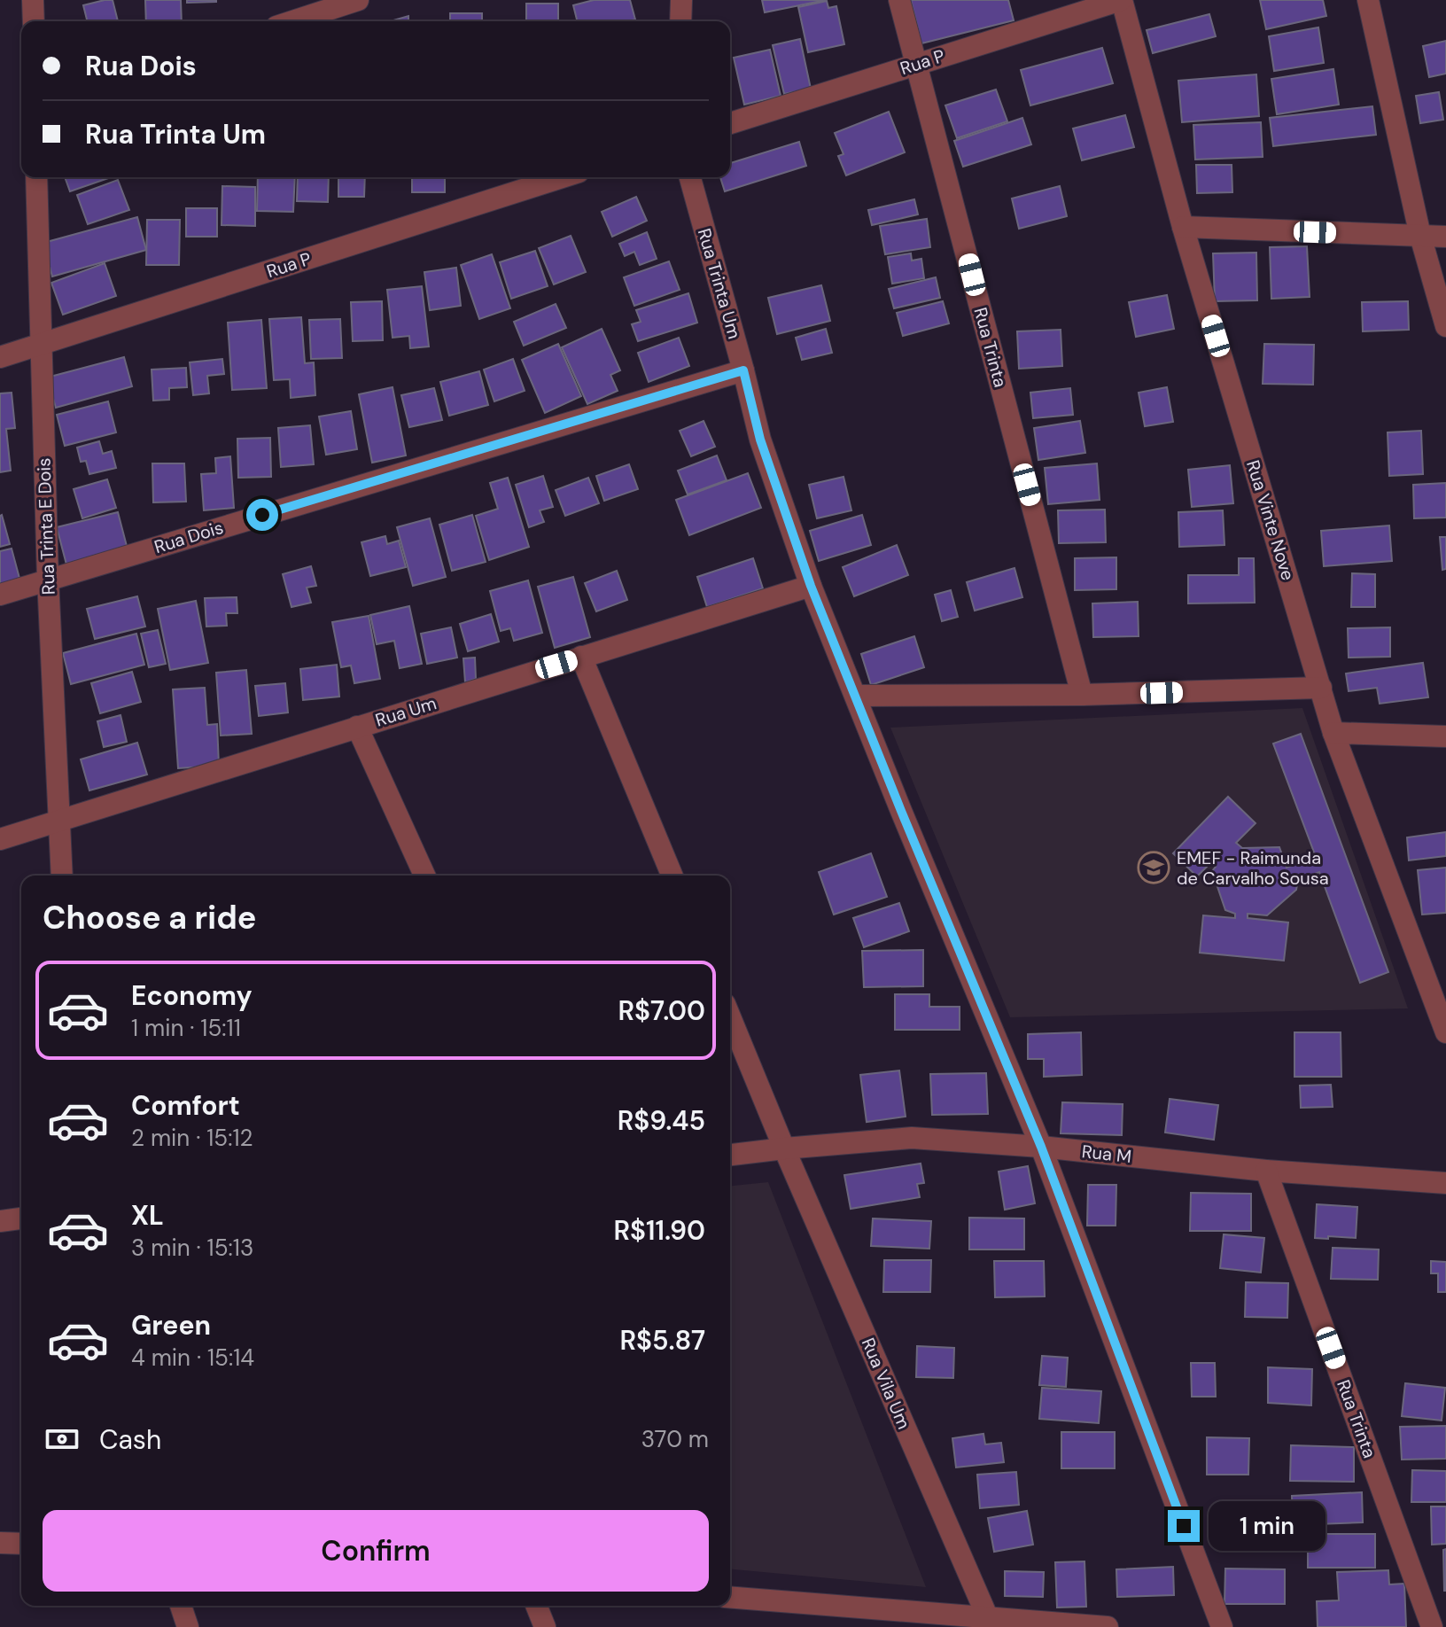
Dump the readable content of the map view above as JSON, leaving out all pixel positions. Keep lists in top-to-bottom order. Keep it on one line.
{"streets":{"street":["Rua P","Rua Trinta Um","Rua Trinta","Rua Vinte Nove","Rua Trinta E Dois","Rua Dois","Rua Um","Rua M","Rua Vila Um"]},"crossings":[["Rua P","Rua Trinta"],["Rua P","Rua Vinte Nove"],["Rua P","Rua Trinta E Dois"],["Rua Trinta Um","Rua Dois"],["Rua Trinta Um","Rua Um"],["Rua Trinta Um","Rua M"],["Rua Trinta","Rua M"],["Rua Trinta E Dois","Rua Dois"],["Rua Trinta E Dois","Rua Um"],["Rua M","Rua Vila Um"]],"places":{"school or university":["EMEF - Raimunda de Carvalho Sousa"]},"page":{"banner":["Rua Dois","Rua Trinta Um"],"heading":"Choose a ride","list":[{"name":"Economy","note":"1 min · 15:11","value":"R$7.00"},{"name":"Comfort","note":"2 min · 15:12","value":"R$9.45"},{"name":"XL","note":"3 min · 15:13","value":"R$11.90"},{"name":"Green","note":"4 min · 15:14","value":"R$5.87"}],"pay":["Cash","370 m"],"buttons":"Confirm","bubble":"1 min"}}
